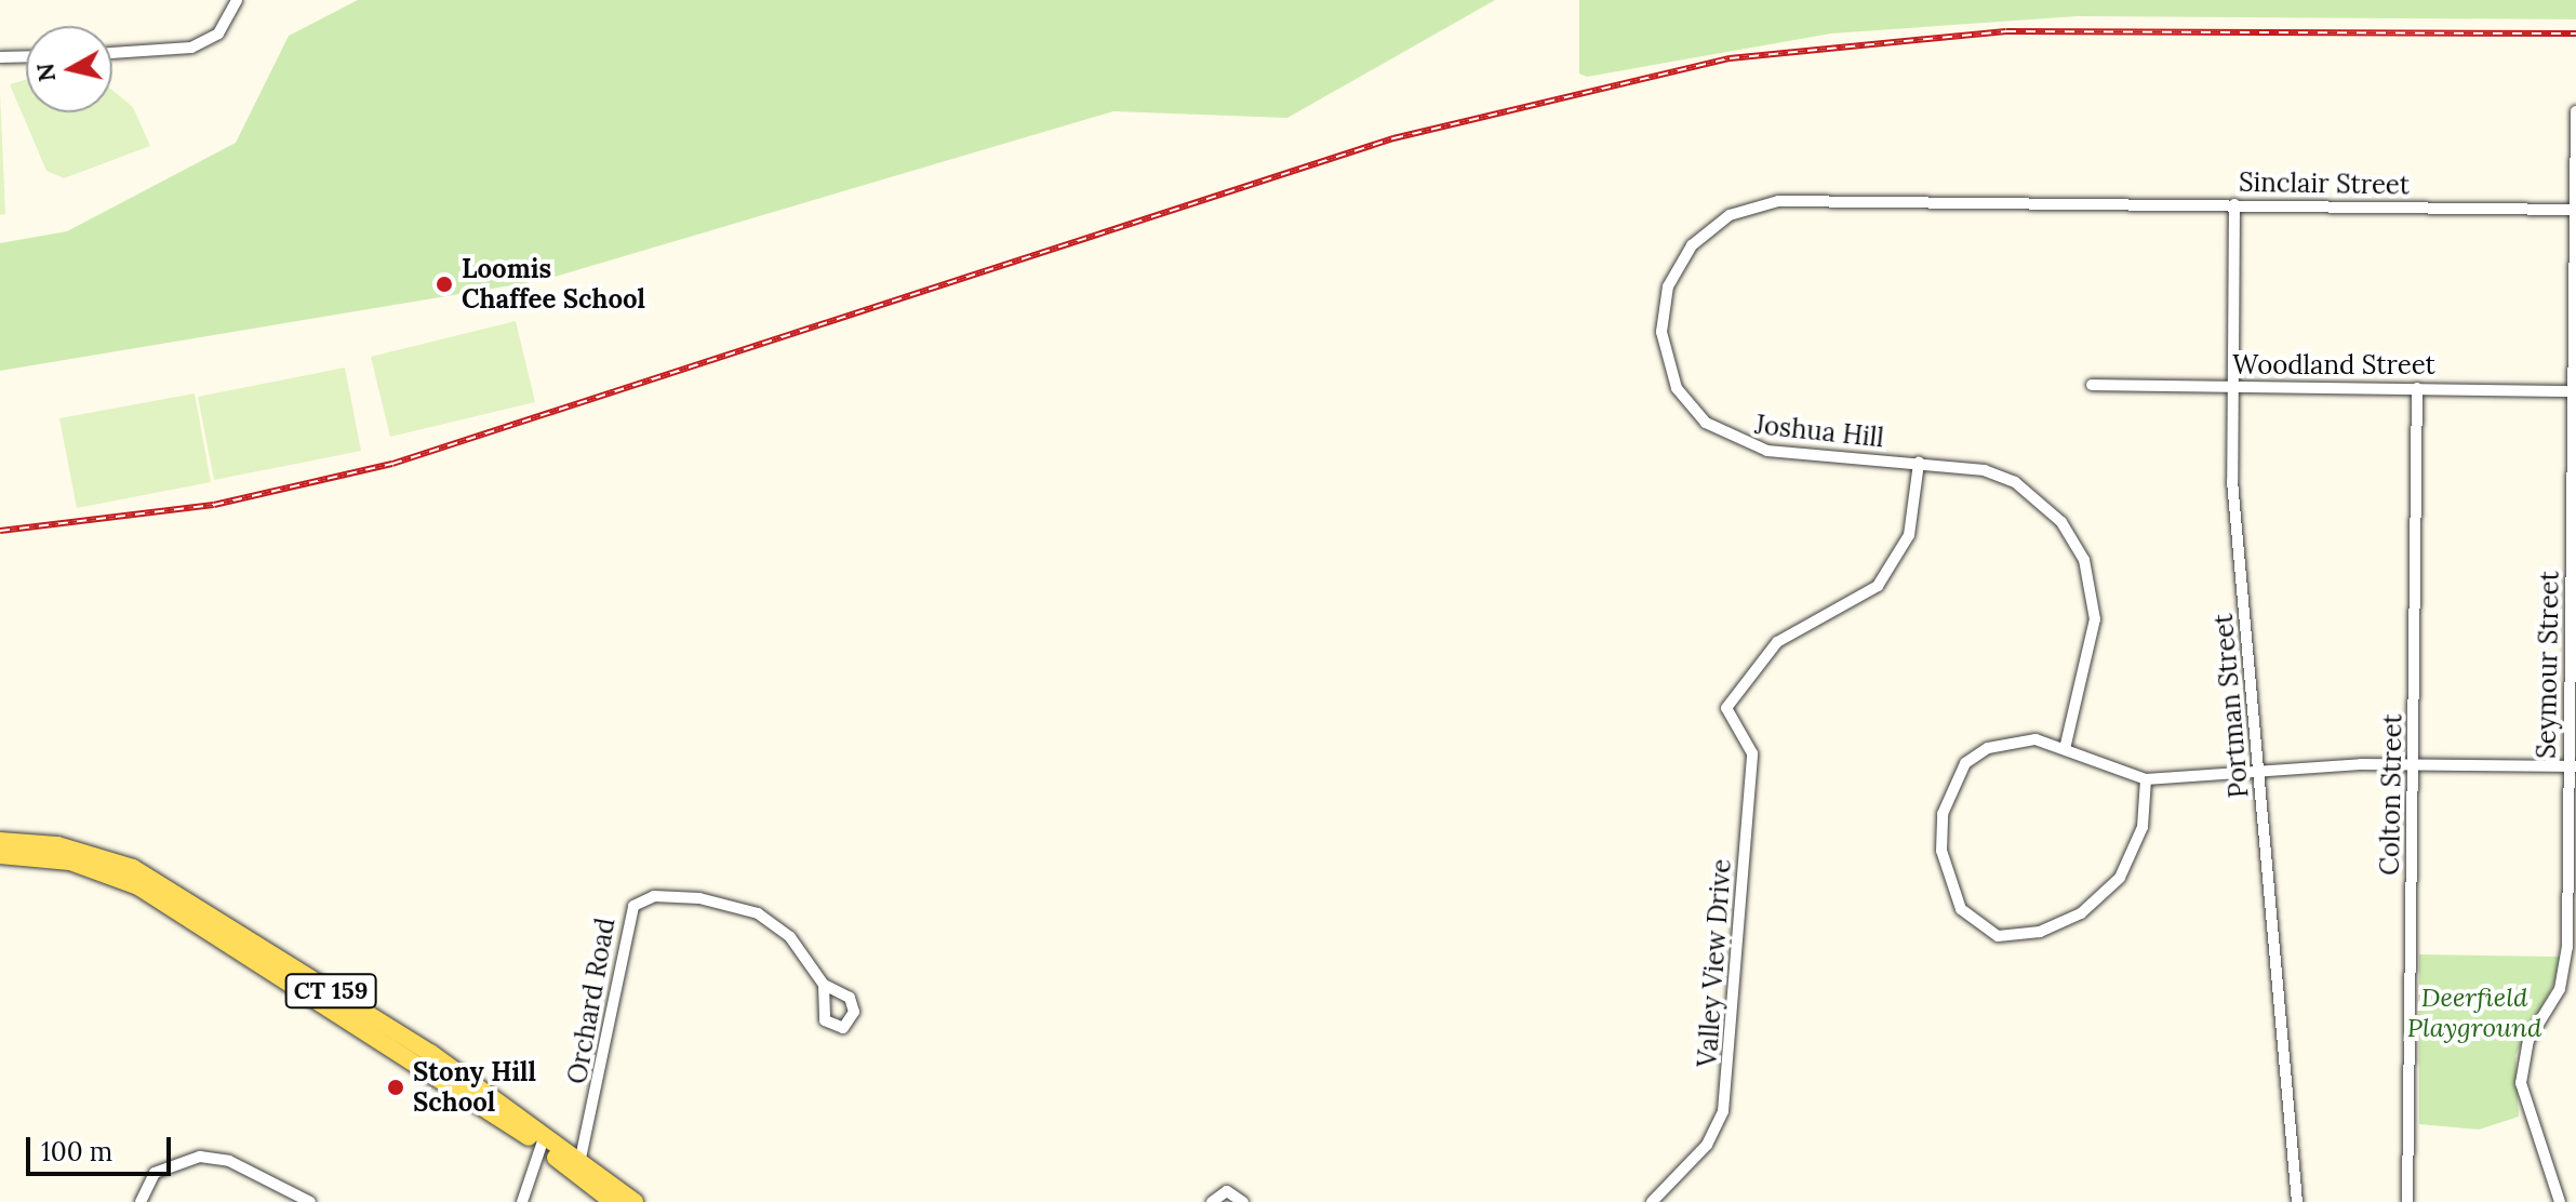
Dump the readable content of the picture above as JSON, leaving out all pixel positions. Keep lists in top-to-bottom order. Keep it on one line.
{"streets":{"main road":["CT 159"],"street":["Sinclair Street","Woodland Street","Joshua Hill","Seymour Street","Portman Street","Colton Street","Valley View Drive","Orchard Road"]},"crossings":[["Sinclair Street","Joshua Hill"],["Sinclair Street","Seymour Street"],["Sinclair Street","Portman Street"],["Woodland Street","Seymour Street"],["Woodland Street","Portman Street"],["Woodland Street","Colton Street"],["Joshua Hill","Valley View Drive"],["CT 159","Orchard Road"]],"parks":["Deerfield Playground"],"places":["Loomis Chaffee School","Stony Hill School"],"scale_bar":"100 m","north":"left"}
